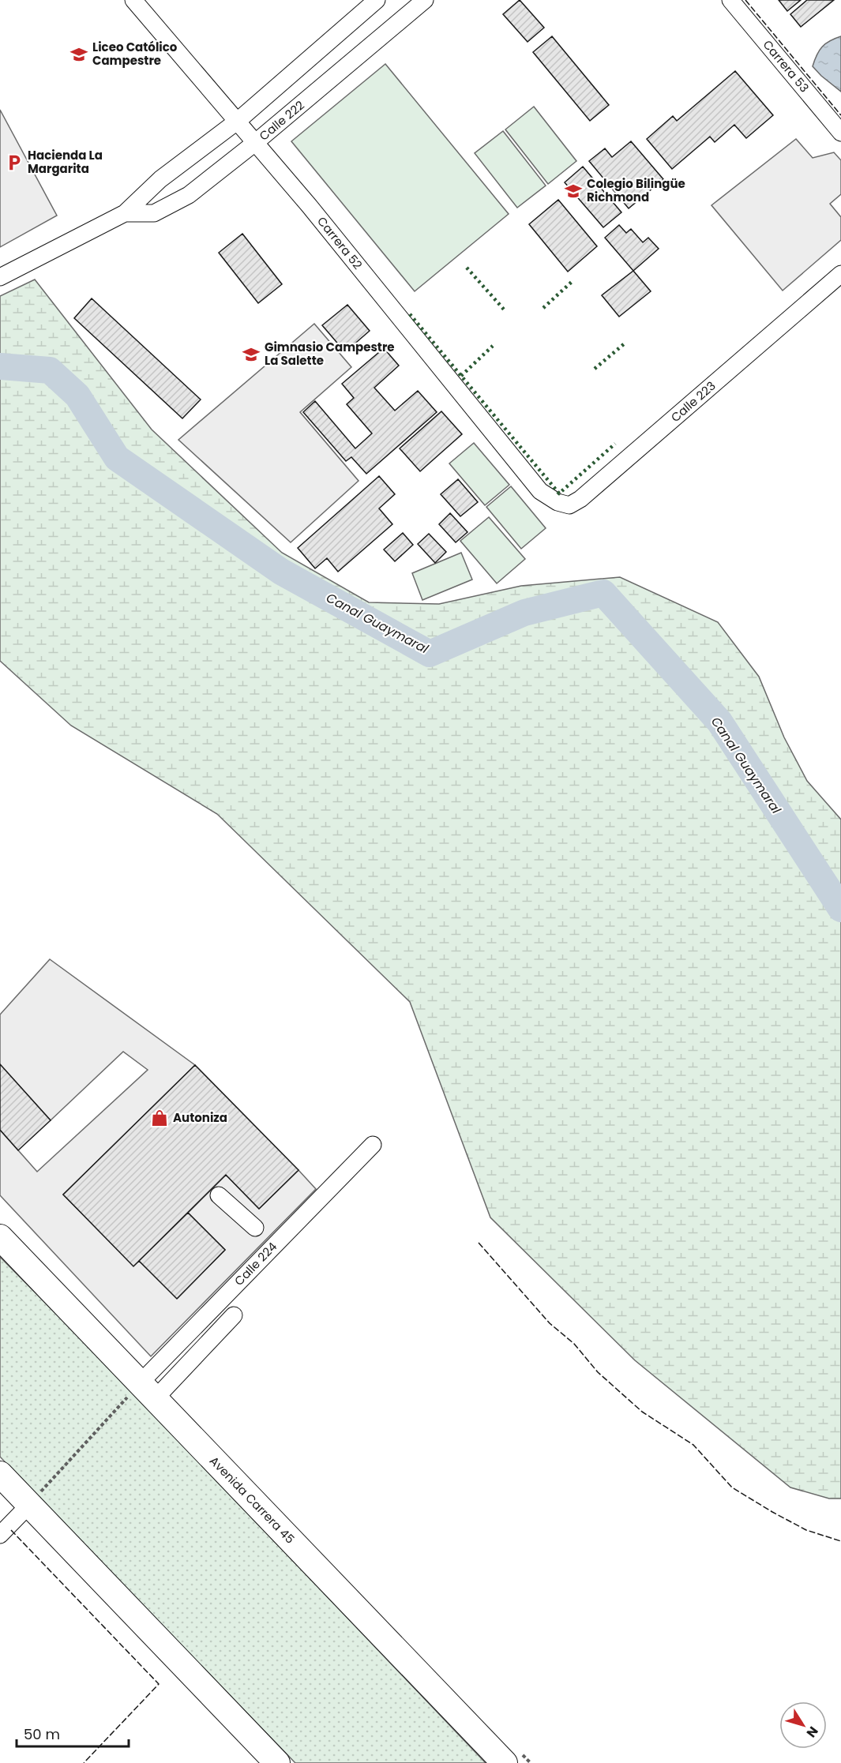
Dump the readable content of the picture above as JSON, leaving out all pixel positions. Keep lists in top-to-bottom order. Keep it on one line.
{"streets":{"highway":["Avenida Carrera 45"],"street":["Carrera 53","Calle 222","Carrera 52","Calle 223","Calle 224"]},"crossings":[["Calle 222","Carrera 52"],["Carrera 52","Calle 223"],["Calle 224","Avenida Carrera 45"]],"water":["Canal Guaymaral"],"places":{"school or university":["Liceo Católico Campestre","Colegio Bilingüe Richmond","Gimnasio Campestre La Salette"],"parking":["Hacienda La Margarita"],"shop":["Autoniza"]},"scale_bar":"50 m","north":"bottom right"}
